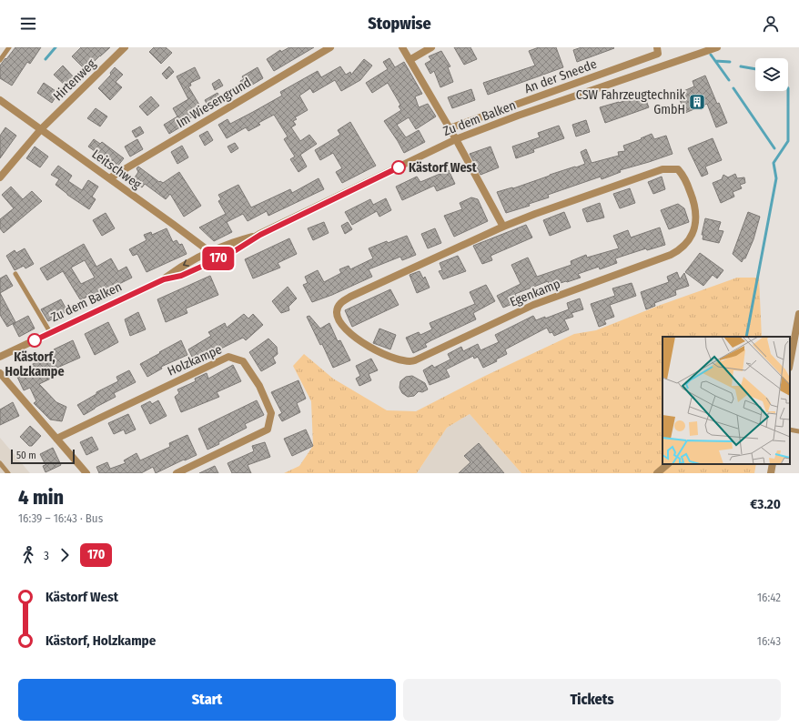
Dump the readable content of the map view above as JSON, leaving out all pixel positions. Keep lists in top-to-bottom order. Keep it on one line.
{"streets":{"street":["An der Sneede","Hirtenweg","Im Wiesengrund","Zu dem Balken","Leitschweg","Egenkamp","Holzkampe"]},"crossings":[["Hirtenweg","Leitschweg"],["Im Wiesengrund","Leitschweg"],["Zu dem Balken","Leitschweg"]],"places":{"building":["CSW Fahrzeugtechnik GmbH"],"other":["Kästorf West","Kästorf, Holzkampe"]},"lines":["bus line 170"],"scale_bar":"50 m","page":{"header":"Stopwise","on_map":"170","scale":"50 m","heading":["4 min","16:39 – 16:43 · Bus","€3.20"],"legs":["3","170"],"list":[{"name":"Kästorf West","value":"16:42"},{"name":"Kästorf, Holzkampe","value":"16:43"}],"buttons":["Start","Tickets"]}}
